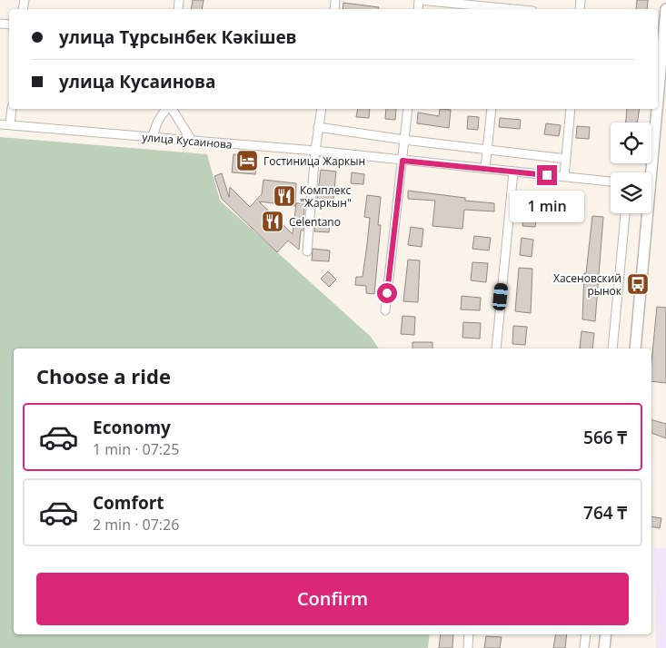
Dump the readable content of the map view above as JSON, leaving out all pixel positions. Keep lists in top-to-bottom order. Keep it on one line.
{"streets":{"street":["улица Кусаинова"]},"places":{"hotel":["Гостиница Жаркын"],"restaurant":["Комплекс \"Жаркын\"","Celentano"],"bus stop":["Хасеновский рынок"]},"page":{"banner":["улица Тұрсынбек Кәкішев","улица Кусаинова"],"bubble":"1 min","heading":"Choose a ride","list":[{"name":"Economy","note":"1 min · 07:25","value":"566 ₸"},{"name":"Comfort","note":"2 min · 07:26","value":"764 ₸"}],"buttons":"Confirm"}}
